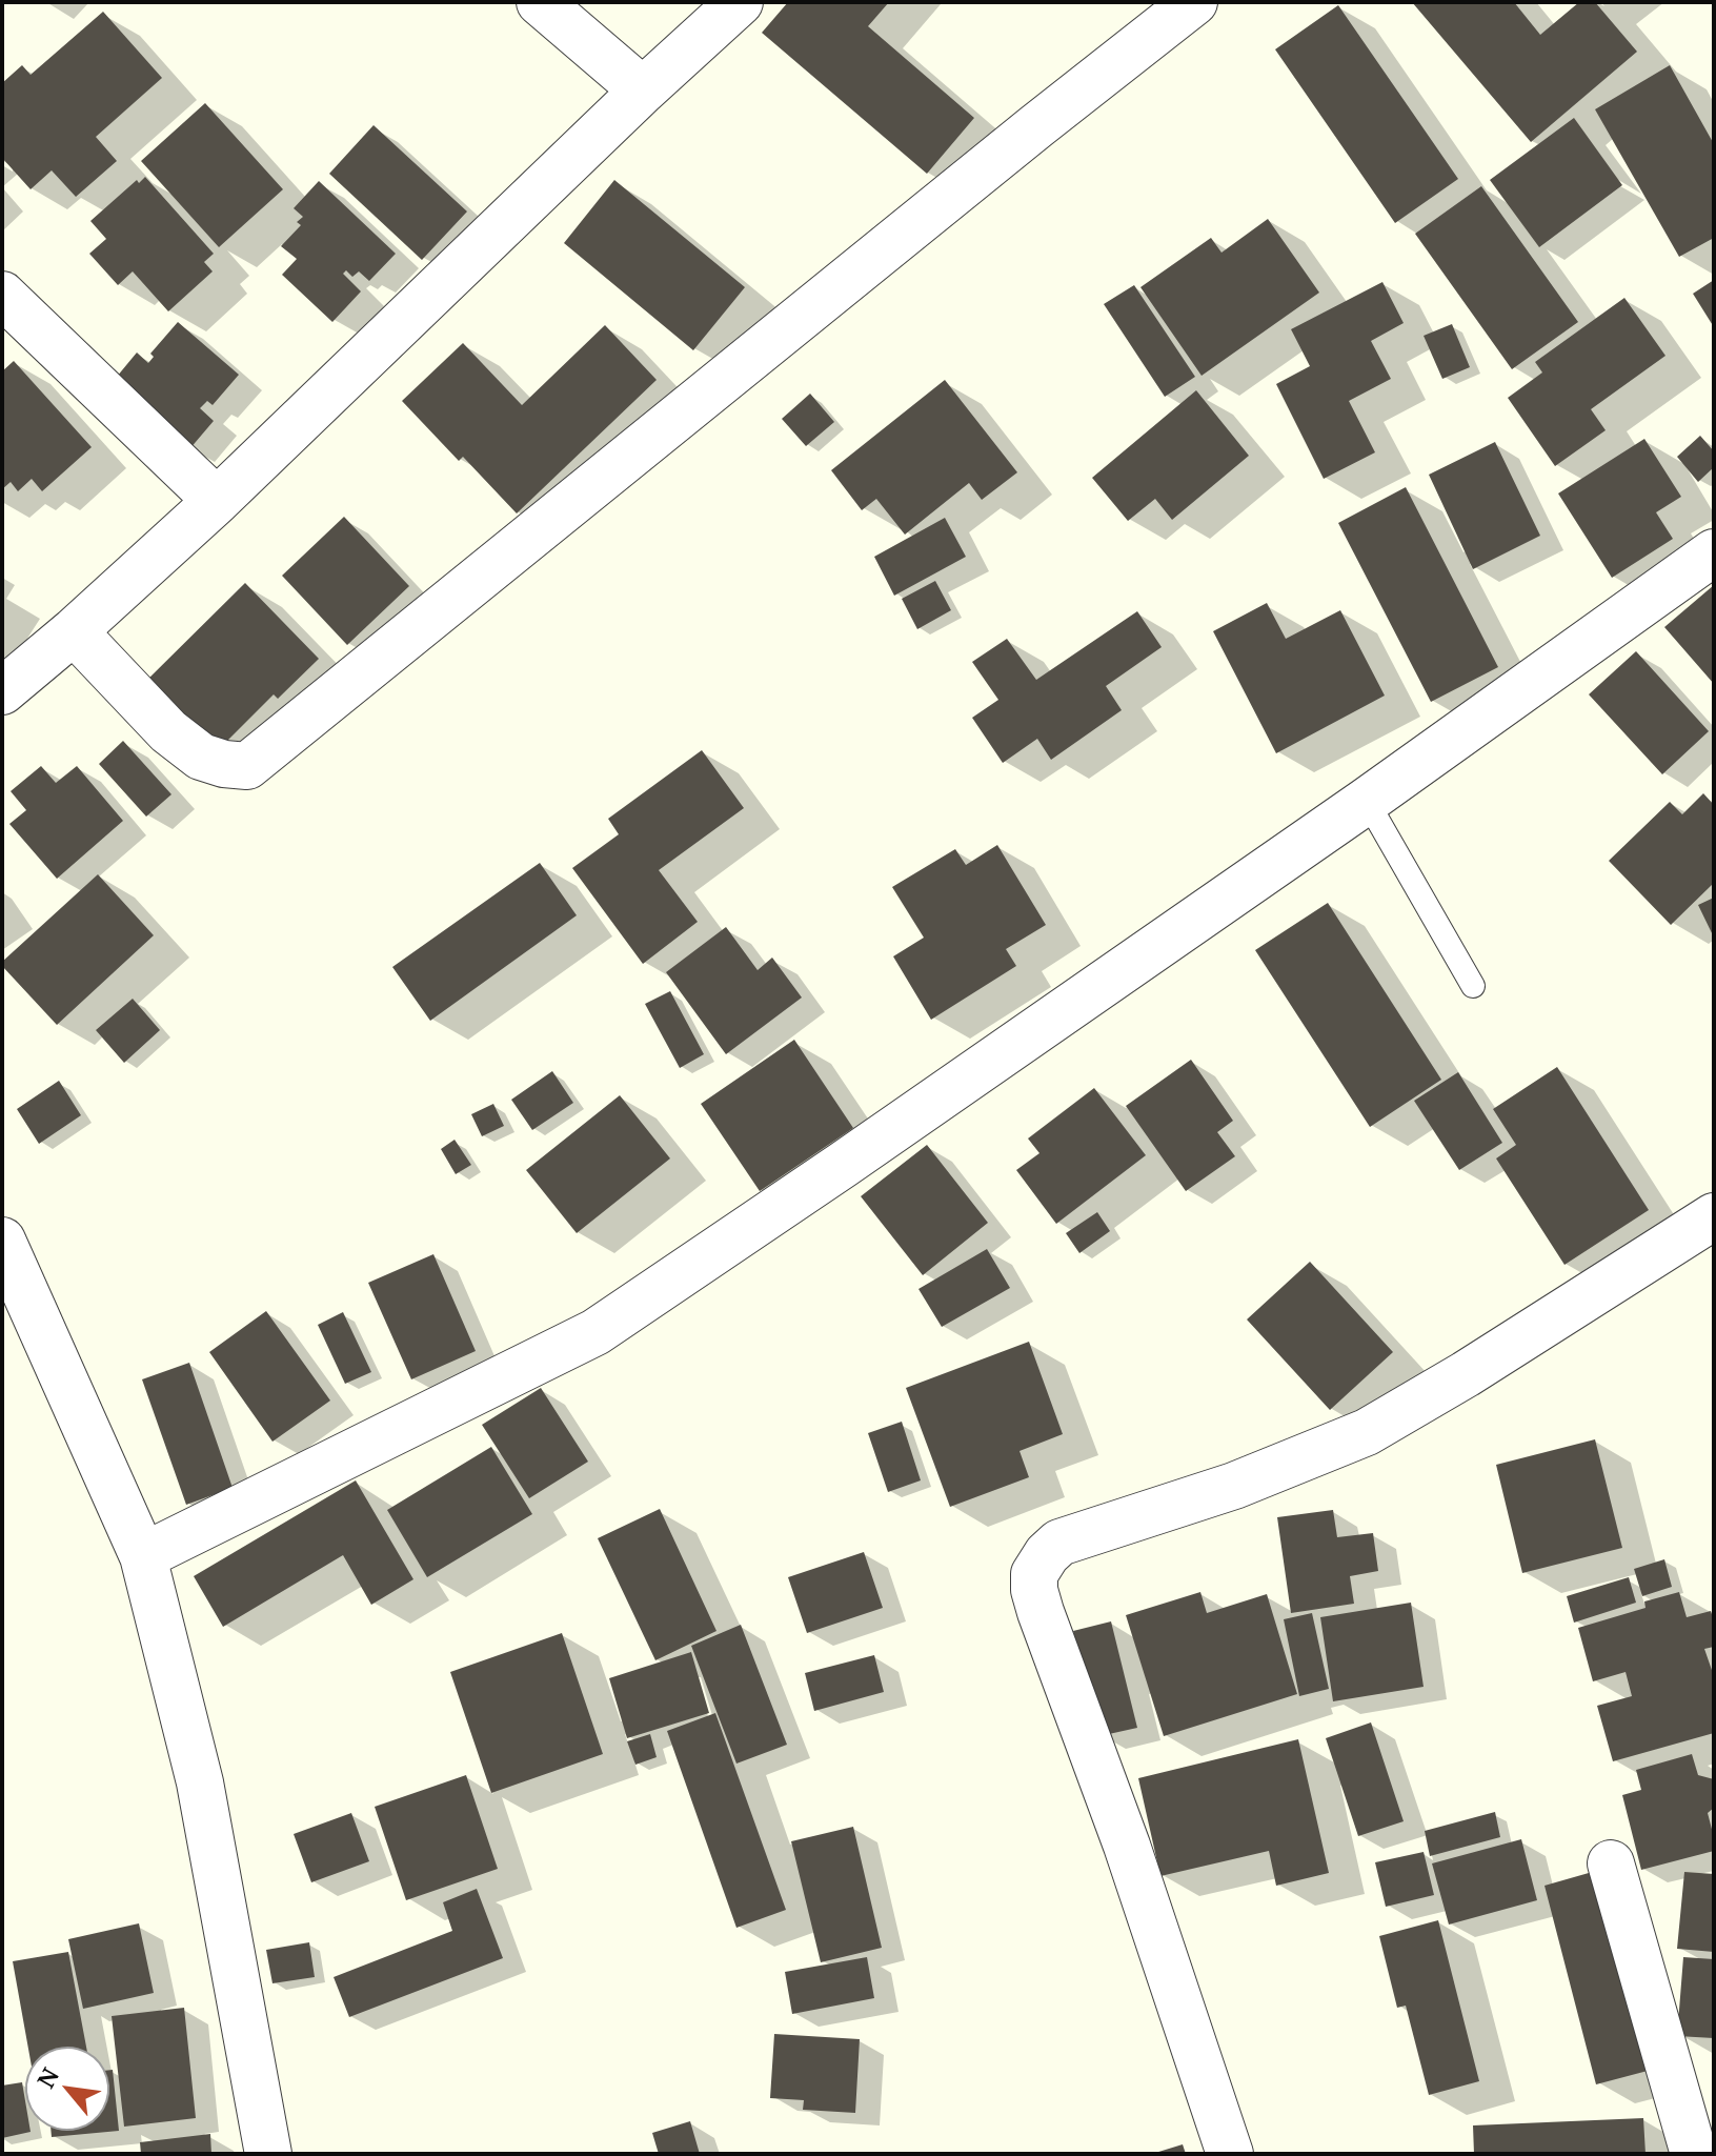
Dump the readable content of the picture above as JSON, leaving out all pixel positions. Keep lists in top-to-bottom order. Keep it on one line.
{"north":"top left"}
